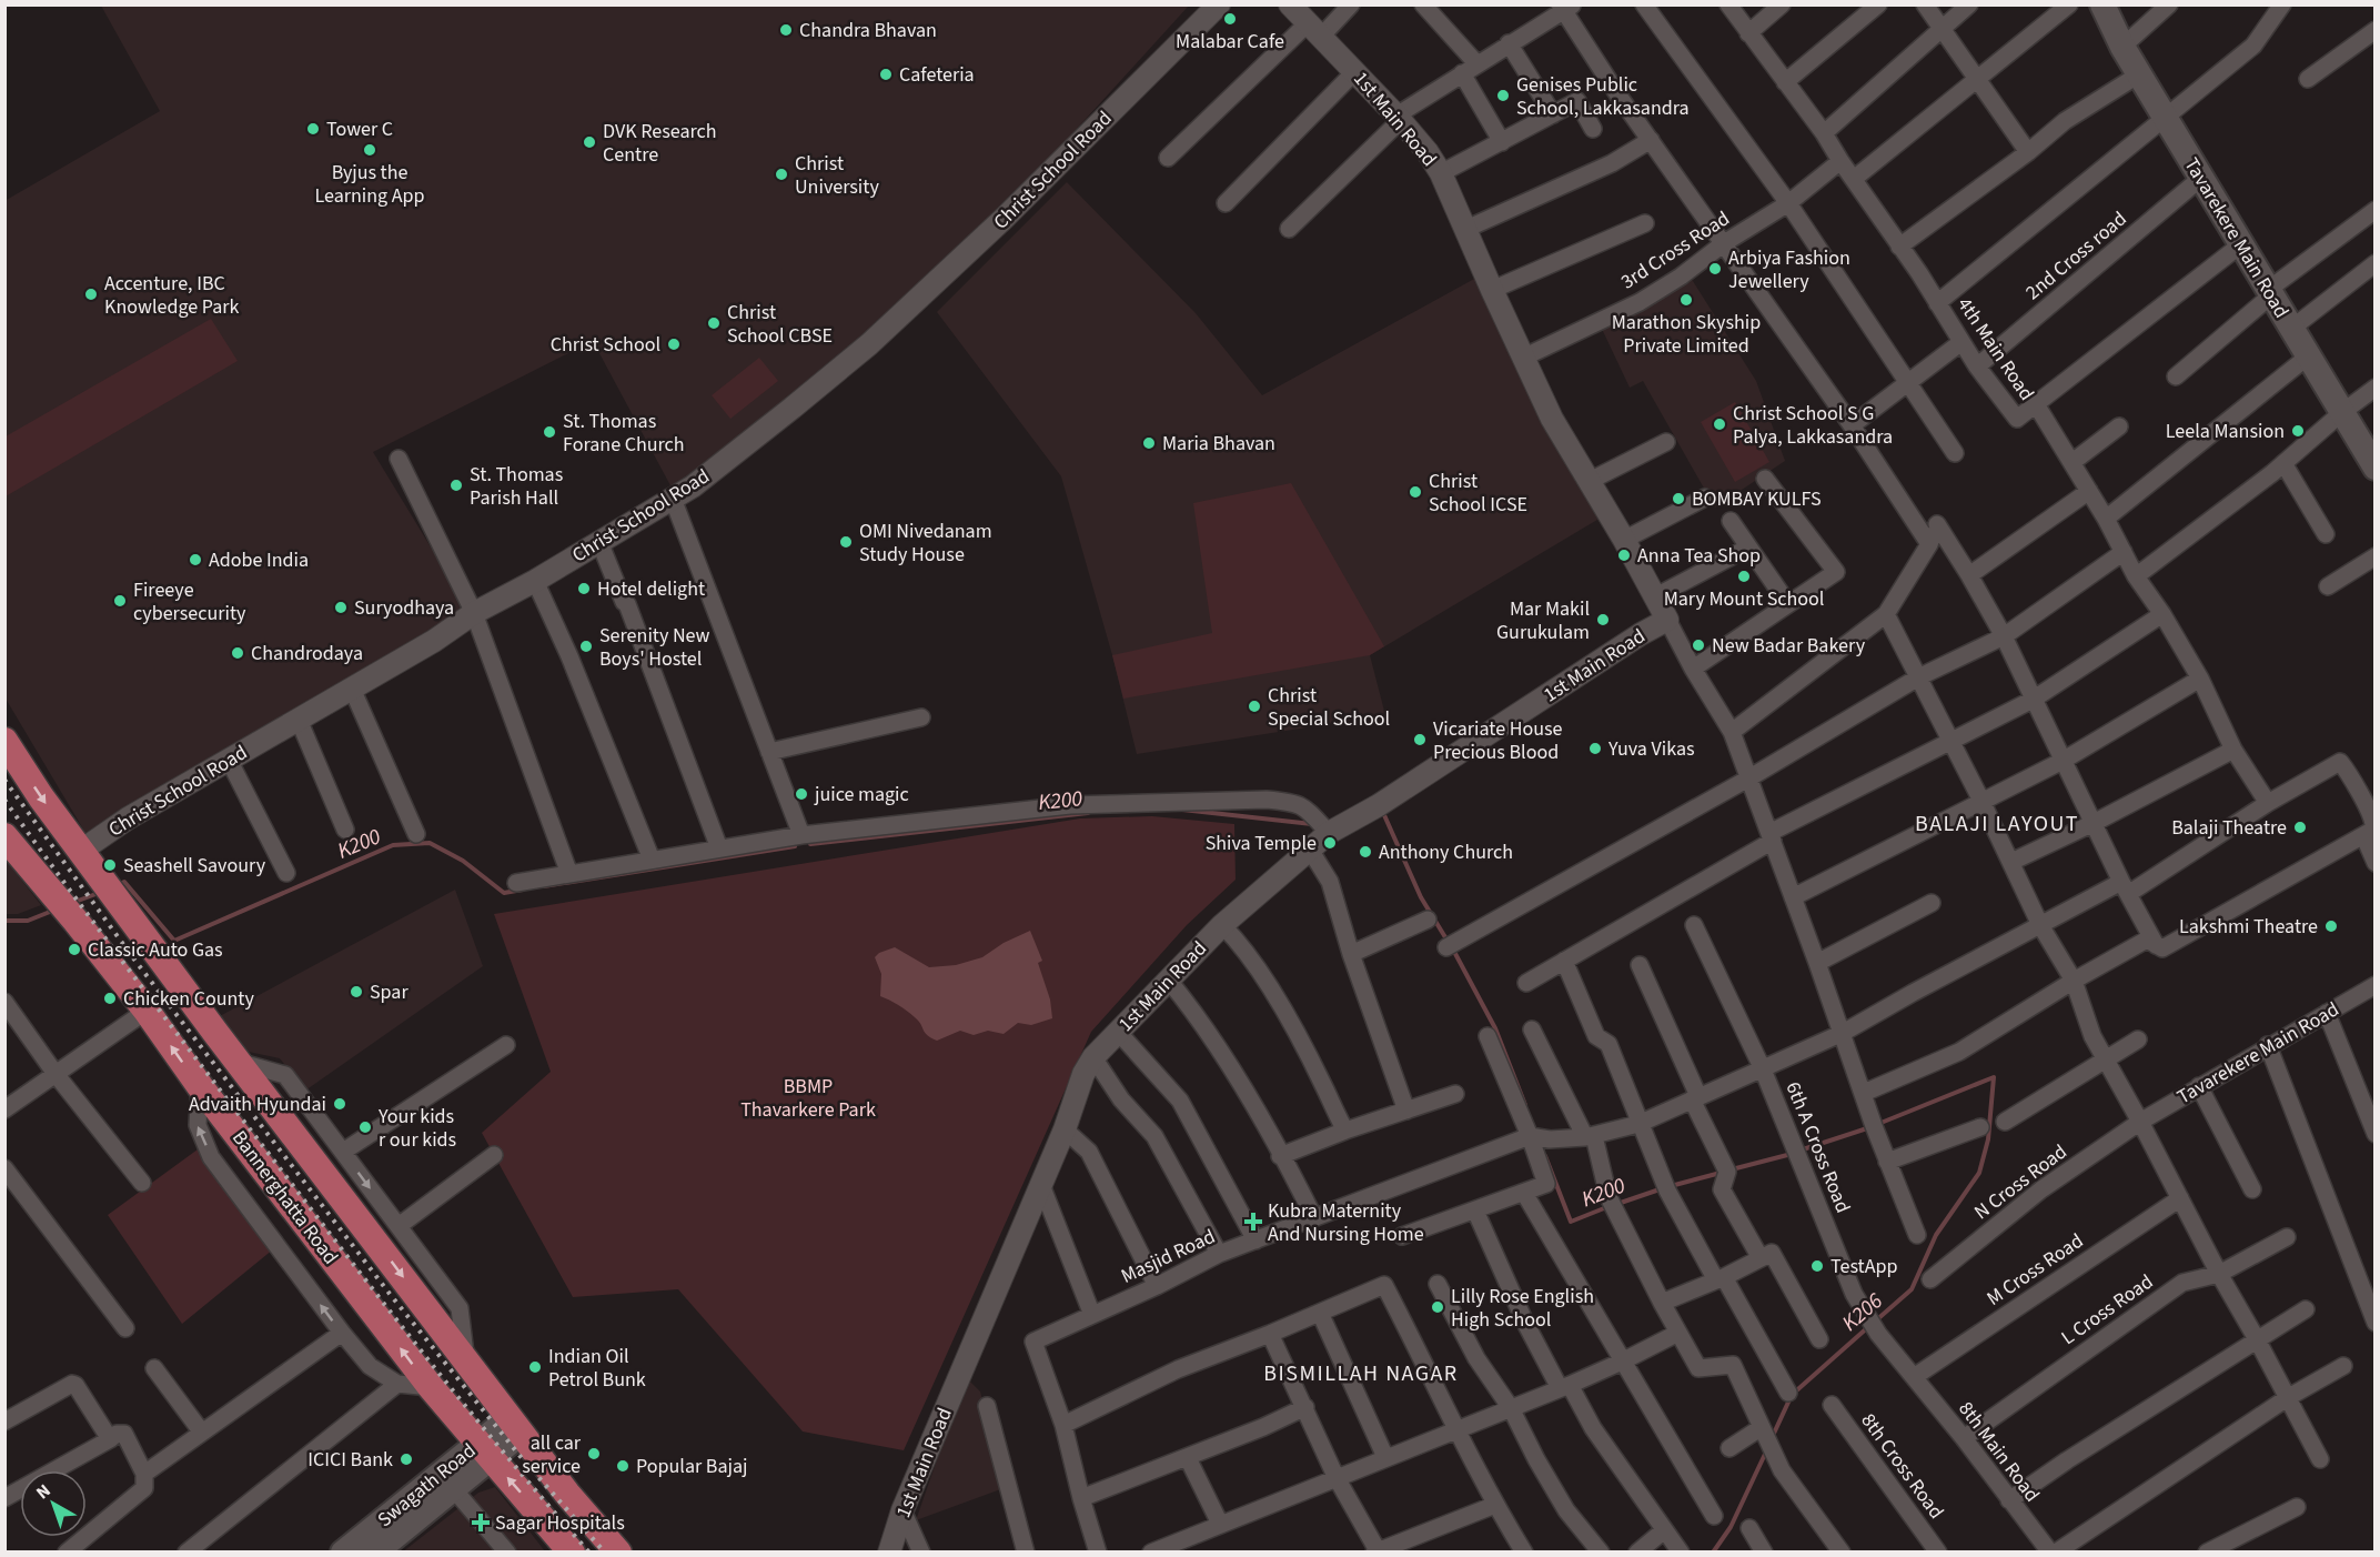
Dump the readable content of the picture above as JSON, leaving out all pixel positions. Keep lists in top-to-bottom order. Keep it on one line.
{"streets":{"main road":["Tavarekere Main Road","Bannerghatta Road","Swagath Road"],"street":["1st Main Road","Christ School Road","3rd Cross Road","2nd Cross road","4th Main Road","6th A Cross Road","N Cross Road","Masjid Road","M Cross Road","L Cross Road","8th Main Road","8th Cross Road"]},"crossings":[["1st Main Road","3rd Cross Road"],["Tavarekere Main Road","2nd Cross road"],["Tavarekere Main Road","N Cross Road"],["3rd Cross Road","4th Main Road"],["2nd Cross road","4th Main Road"],["6th A Cross Road","M Cross Road"],["6th A Cross Road","8th Main Road"],["Bannerghatta Road","Swagath Road"],["M Cross Road","8th Main Road"],["L Cross Road","8th Main Road"]],"districts":["BALAJI LAYOUT","BISMILLAH NAGAR"],"water":["K200","K206"],"parks":["BBMP Thavarkere Park"],"places":{"other":["Malabar Cafe","Chandra Bhavan","Cafeteria","Genises Public School, Lakkasandra","Tower C","DVK Research Centre","Byjus the Learning App","Christ University","Arbiya Fashion Jewellery","Accenture, IBC Knowledge Park","Marathon Skyship Private Limited","Christ School CBSE","Christ School","Christ School S G Palya, Lakkasandra","Leela Mansion","St. Thomas Forane Church","Maria Bhavan","St. Thomas Parish Hall","Christ School ICSE","BOMBAY KULFS","OMI Nivedanam Study House","Anna Tea Shop","Adobe India","Mary Mount School","Hotel delight","Fireeye cybersecurity","Suryodhaya","Mar Makil Gurukulam","New Badar Bakery","Serenity New Boys' Hostel","Chandrodaya","Christ Special School","Vicariate House Precious Blood","Yuva Vikas","juice magic","Balaji Theatre","Shiva Temple","Anthony Church","Seashell Savoury","Lakshmi Theatre","Classic Auto Gas","Spar","Chicken County","Advaith Hyundai","Your kids r our kids","TestApp","Lilly Rose English High School","Indian Oil Petrol Bunk","all car service","ICICI Bank","Popular Bajaj"],"health":["Kubra Maternity And Nursing Home","Sagar Hospitals"]},"north":"top left"}
